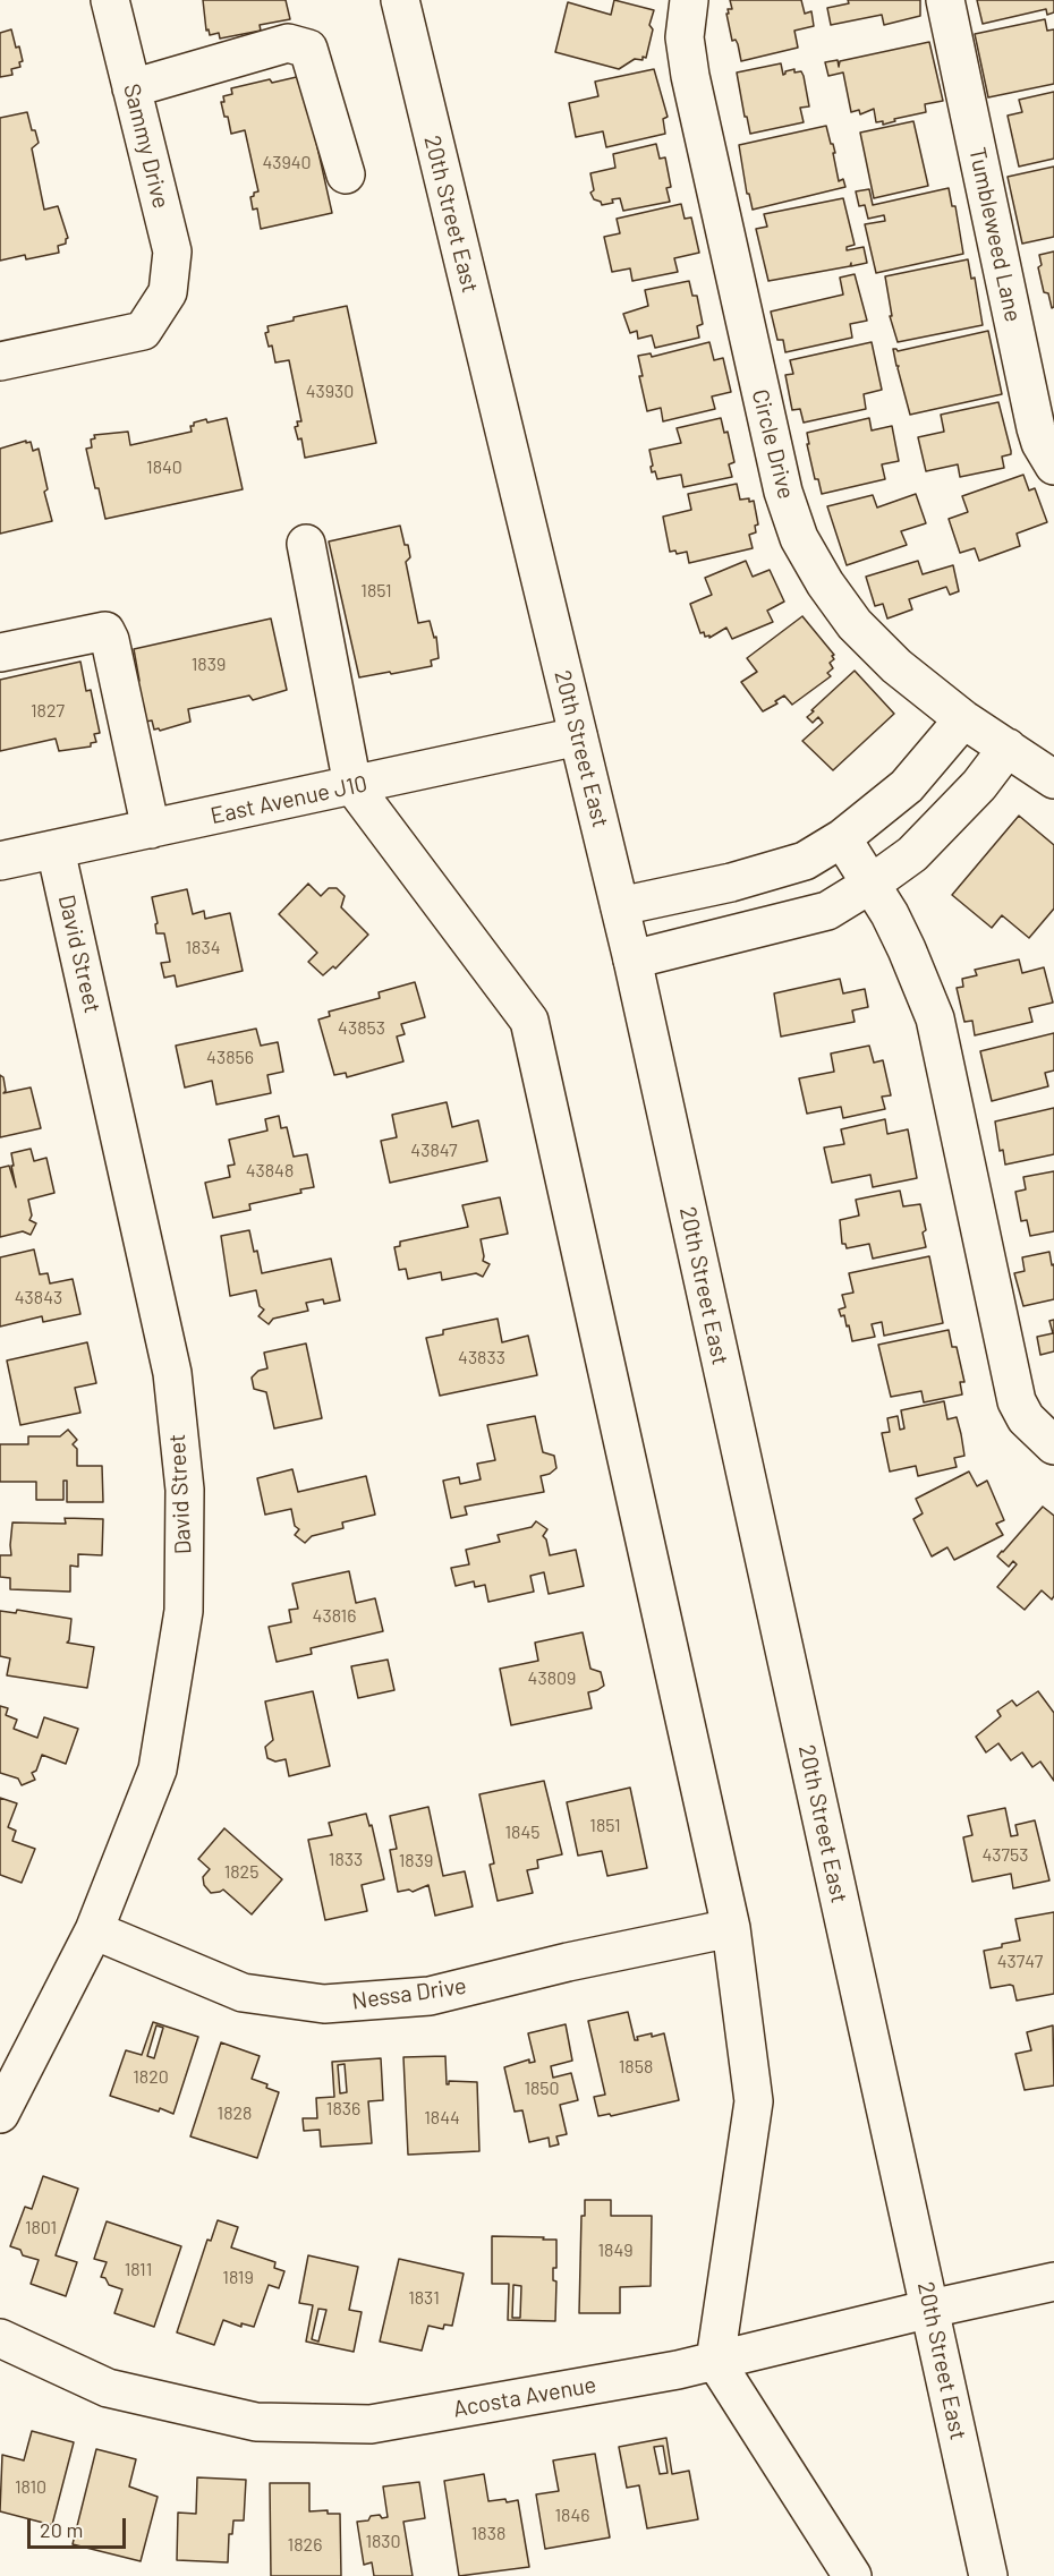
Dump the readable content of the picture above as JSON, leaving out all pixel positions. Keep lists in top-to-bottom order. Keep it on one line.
{"streets":{"street":["Sammy Drive","20th Street East","Tumbleweed Lane","Circle Drive","East Avenue J10","David Street","Nessa Drive","Acosta Avenue"]},"crossings":[["20th Street East","East Avenue J10"],["20th Street East","Acosta Avenue"],["East Avenue J10","David Street"],["David Street","Nessa Drive"]],"house_numbers":["43940","43930","1840","1851","1839","1827","1834","43853","43856","43847","43848","43843","43833","43816","43809","1851","1845","43753","1833","1839","1825","43747","1858","1820","1850","1836","1828","1844","1801","1849","1811","1819","1831","1810","1846","1838","1830","1826"],"scale_bar":"20 m"}
